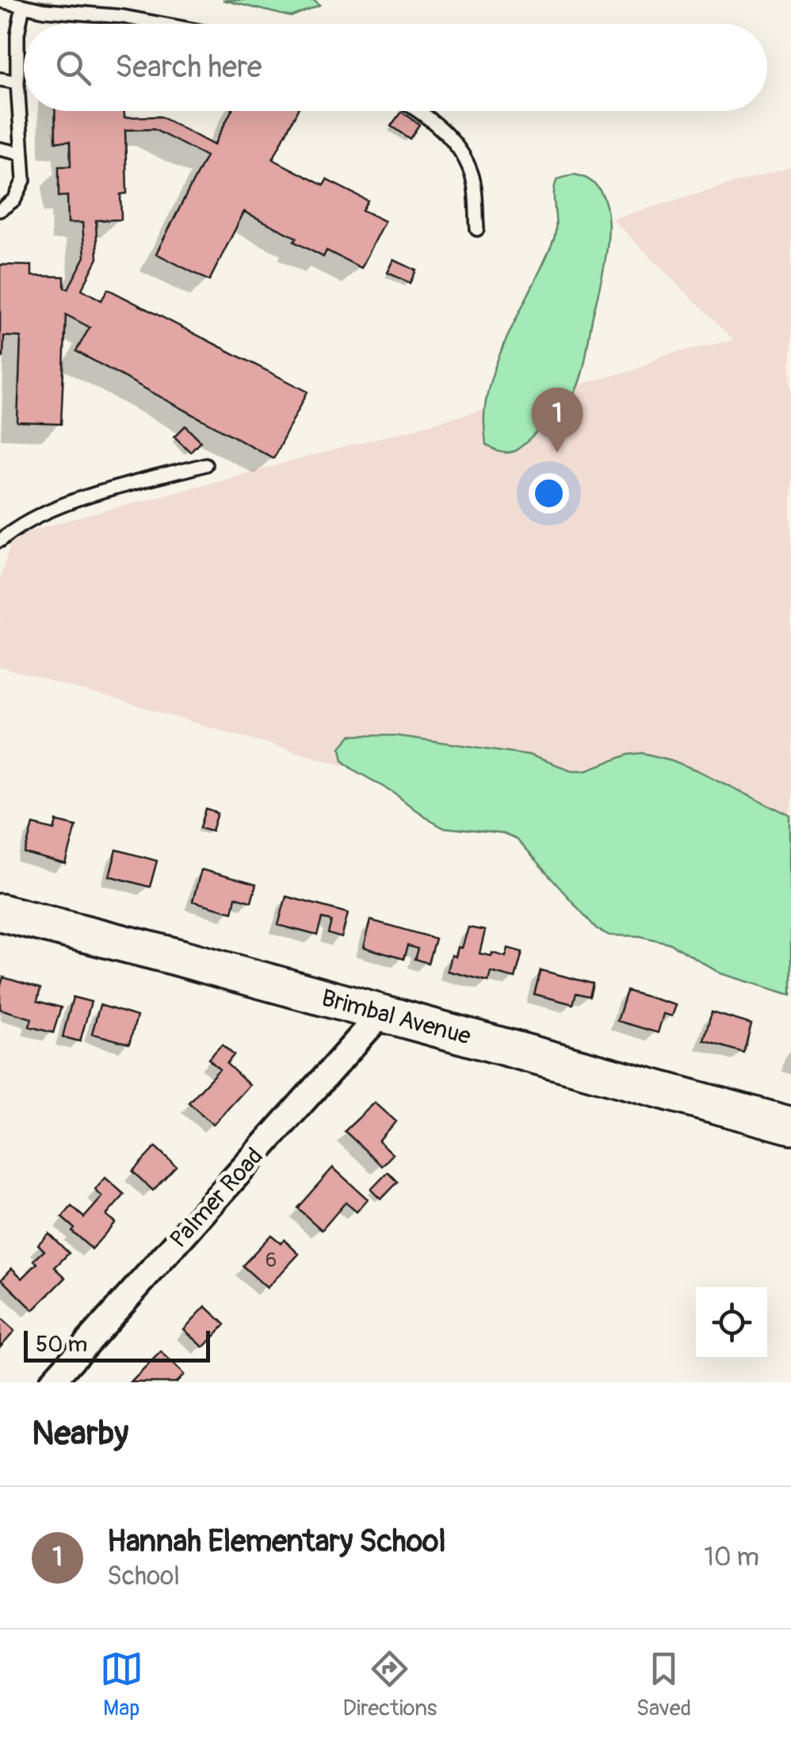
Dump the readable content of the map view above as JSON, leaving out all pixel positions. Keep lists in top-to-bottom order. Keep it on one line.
{"streets":{"main road":["Brimbal Avenue"],"street":["Palmer Road"]},"crossings":[["Brimbal Avenue","Palmer Road"]],"house_numbers":["6"],"scale_bar":"50 m","page":{"search":"Search here","pins":"1","scale":"50 m","heading":"Nearby","list":[{"mark":"1","name":"Hannah Elementary School","note":"School","value":"10 m"}],"nav":["Map","Directions","Saved"]}}
